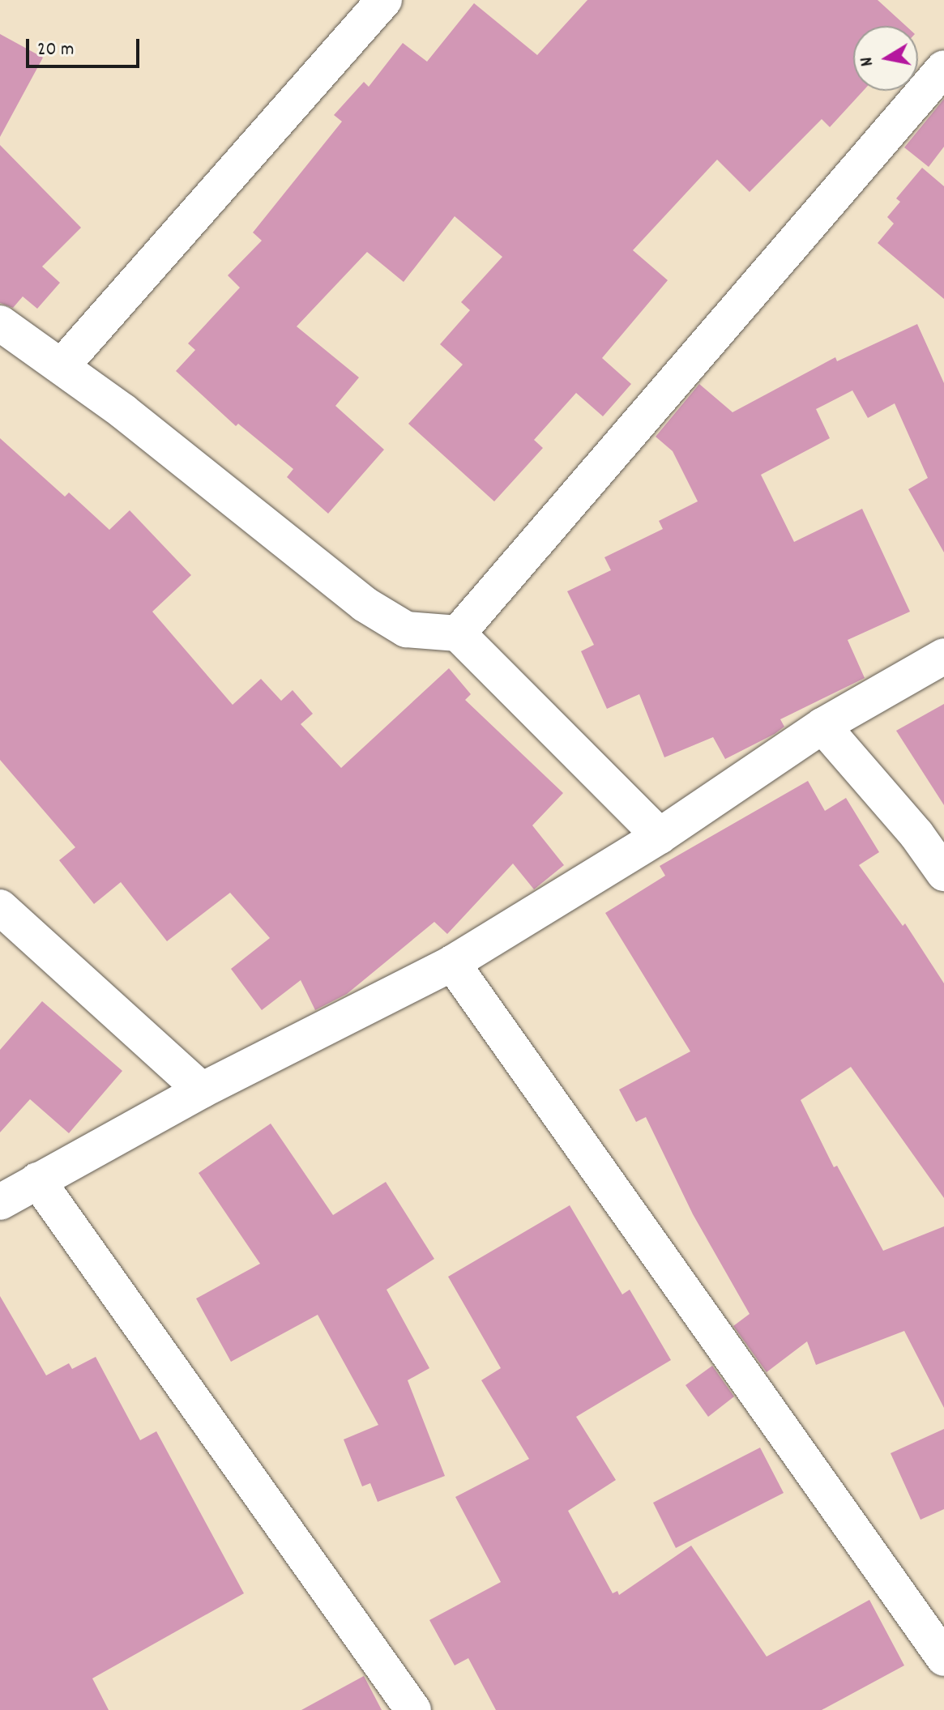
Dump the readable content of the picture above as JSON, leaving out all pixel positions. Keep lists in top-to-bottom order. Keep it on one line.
{"scale_bar":"20 m","north":"left"}
